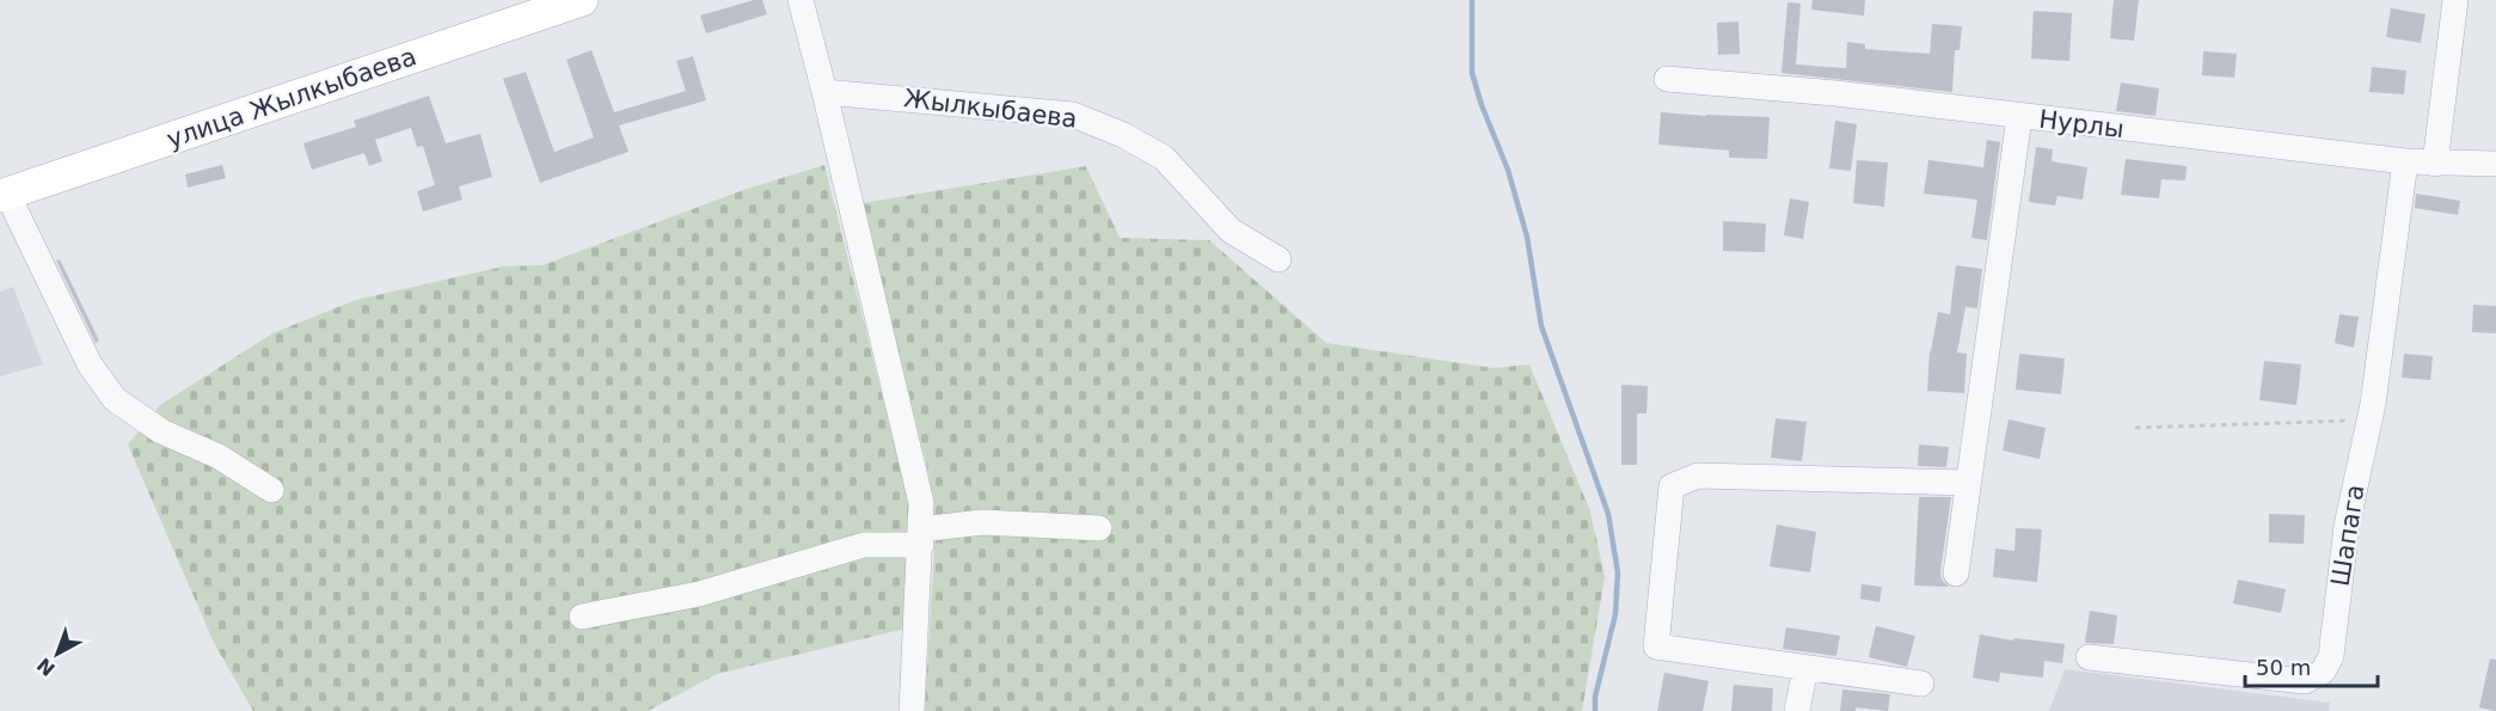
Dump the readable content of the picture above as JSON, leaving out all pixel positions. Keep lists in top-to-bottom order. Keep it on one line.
{"streets":{"main road":["улица Жылкыбаева"],"street":["Жылкыбаева","Нурлы","Шапага"]},"crossings":[["Нурлы","Шапага"]],"scale_bar":"50 m","north":"bottom left"}
